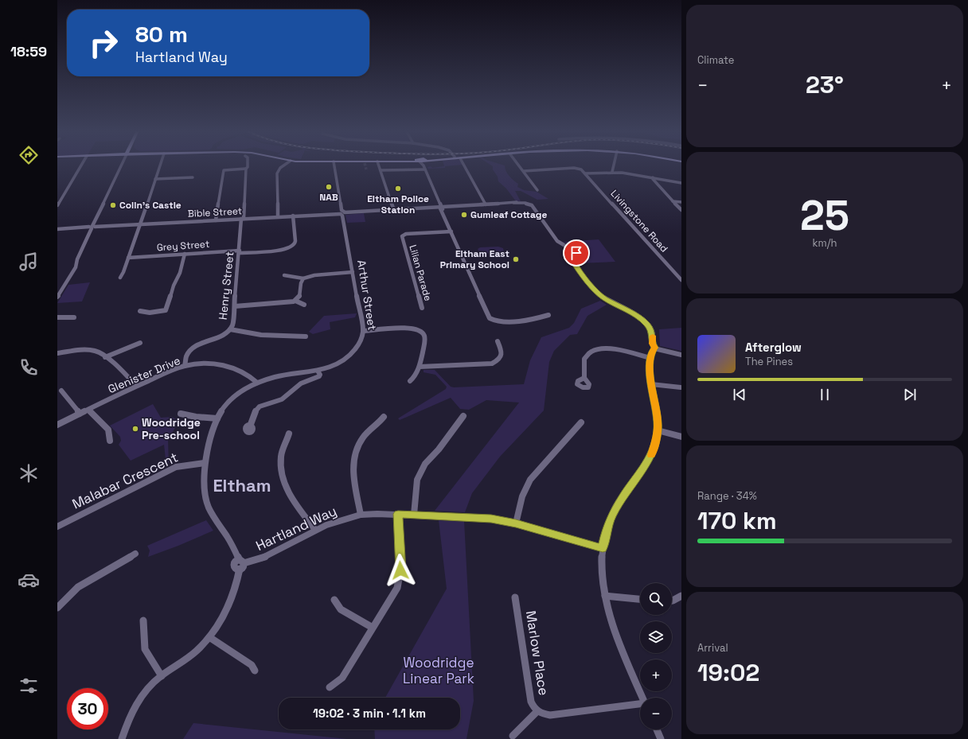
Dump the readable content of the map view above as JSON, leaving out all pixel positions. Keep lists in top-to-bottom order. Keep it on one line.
{"streets":{"street":["Bible Street","Livingstone Road","Grey Street","Lilian Parade","Henry Street","Arthur Street","Glenister Drive","Malabar Crescent","Hartland Way","Marlow Place"]},"crossings":[["Bible Street","Grey Street"],["Bible Street","Henry Street"],["Bible Street","Arthur Street"],["Grey Street","Henry Street"],["Henry Street","Glenister Drive"],["Arthur Street","Glenister Drive"],["Arthur Street","Malabar Crescent"],["Arthur Street","Hartland Way"]],"districts":["Eltham"],"parks":["Woodridge Linear Park"],"places":["NAB","Eltham Police Station","Colin's Castle","Gumleaf Cottage","Eltham East Primary School","Woodridge Pre-school"],"page":{"tabs":"18:59","tile":["Climate",["25","km/h"],["Range · 34%","170 km"],["Arrival","19:02"]],"turn":["80 m","Hartland Way"],"heat":["−","23°","+"],"song":["Afterglow","The Pines"],"map_buttons":["+","−"],"limit":"30","trip":"19:02 · 3 min · 1.1 km"}}
